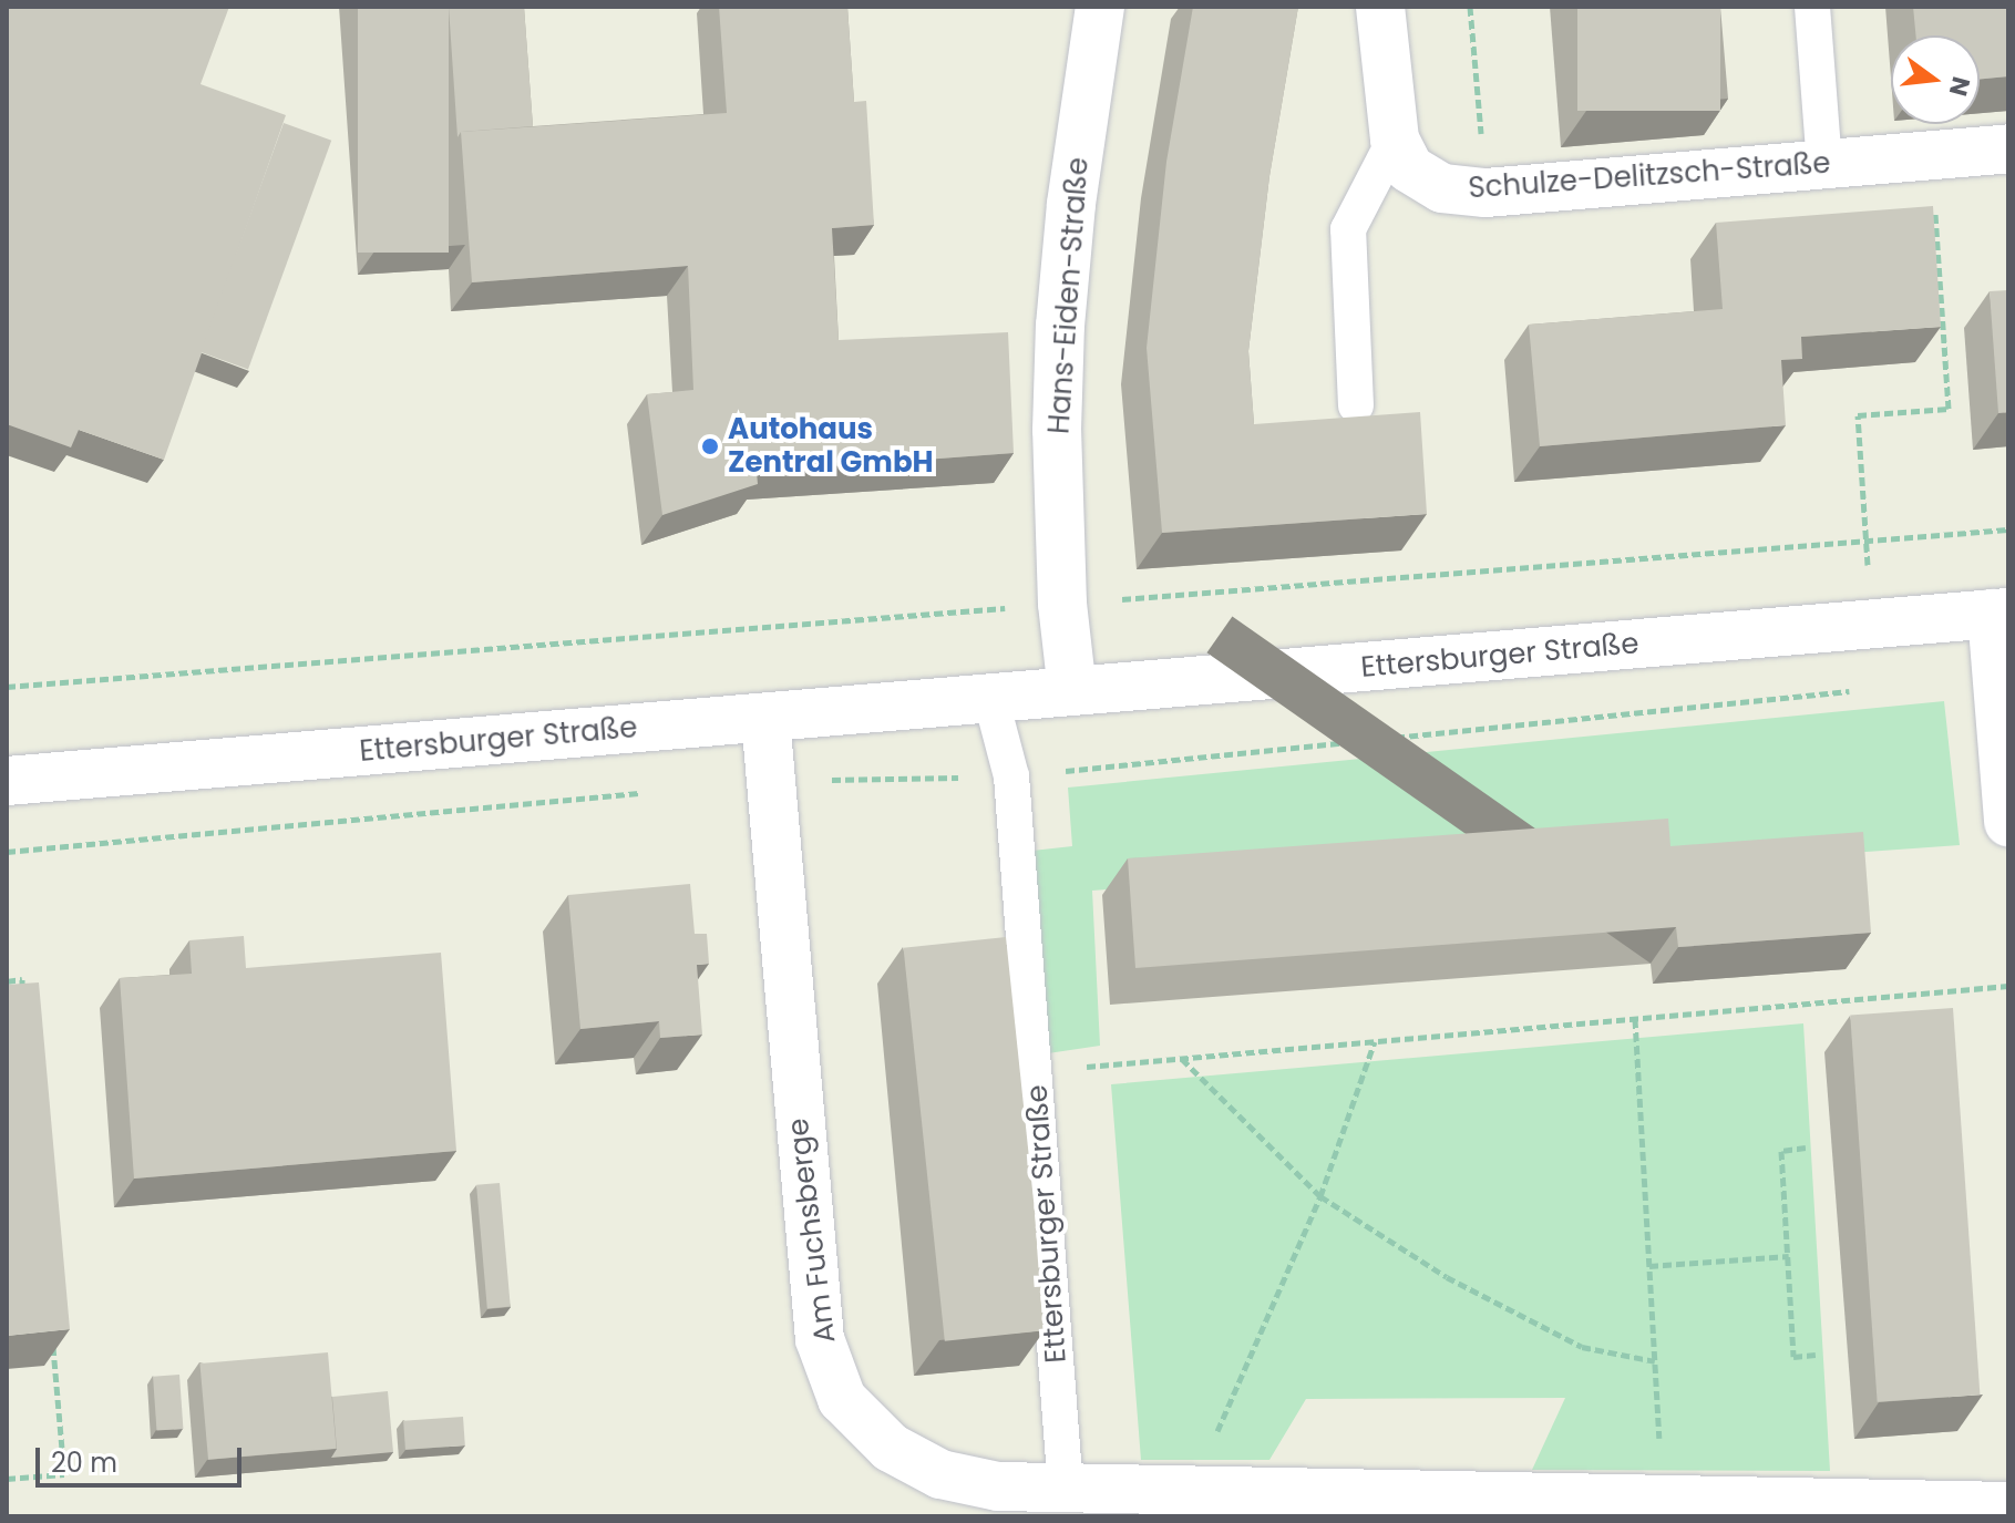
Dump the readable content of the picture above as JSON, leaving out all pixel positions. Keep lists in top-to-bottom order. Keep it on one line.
{"streets":{"street":["Schulze-Delitzsch-Straße","Hans-Eiden-Straße","Ettersburger Straße","Am Fuchsberge"]},"crossings":[["Hans-Eiden-Straße","Ettersburger Straße"],["Ettersburger Straße","Am Fuchsberge"]],"places":["Autohaus Zentral GmbH"],"scale_bar":"20 m","north":"right"}
